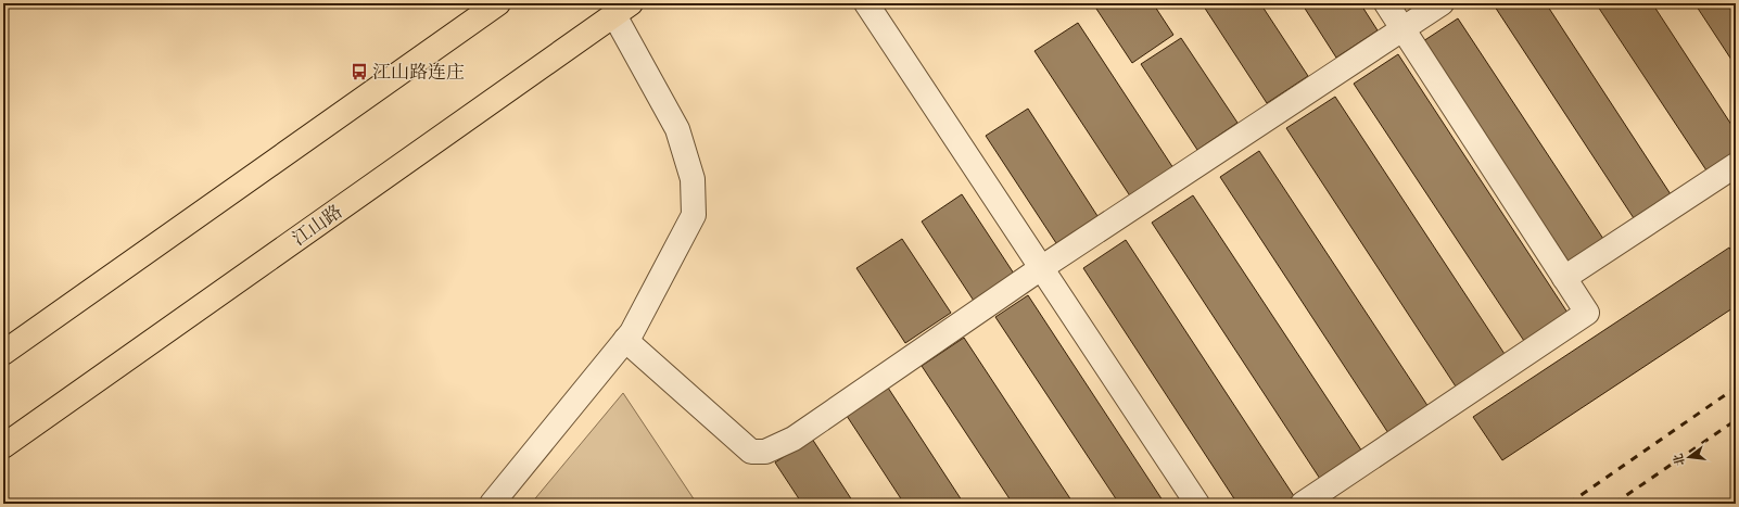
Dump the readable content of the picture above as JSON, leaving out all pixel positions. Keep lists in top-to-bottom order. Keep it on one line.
{"streets":{"main road":["江山路"]},"places":{"bus stop":["江山路连庄"]},"north":"left"}
